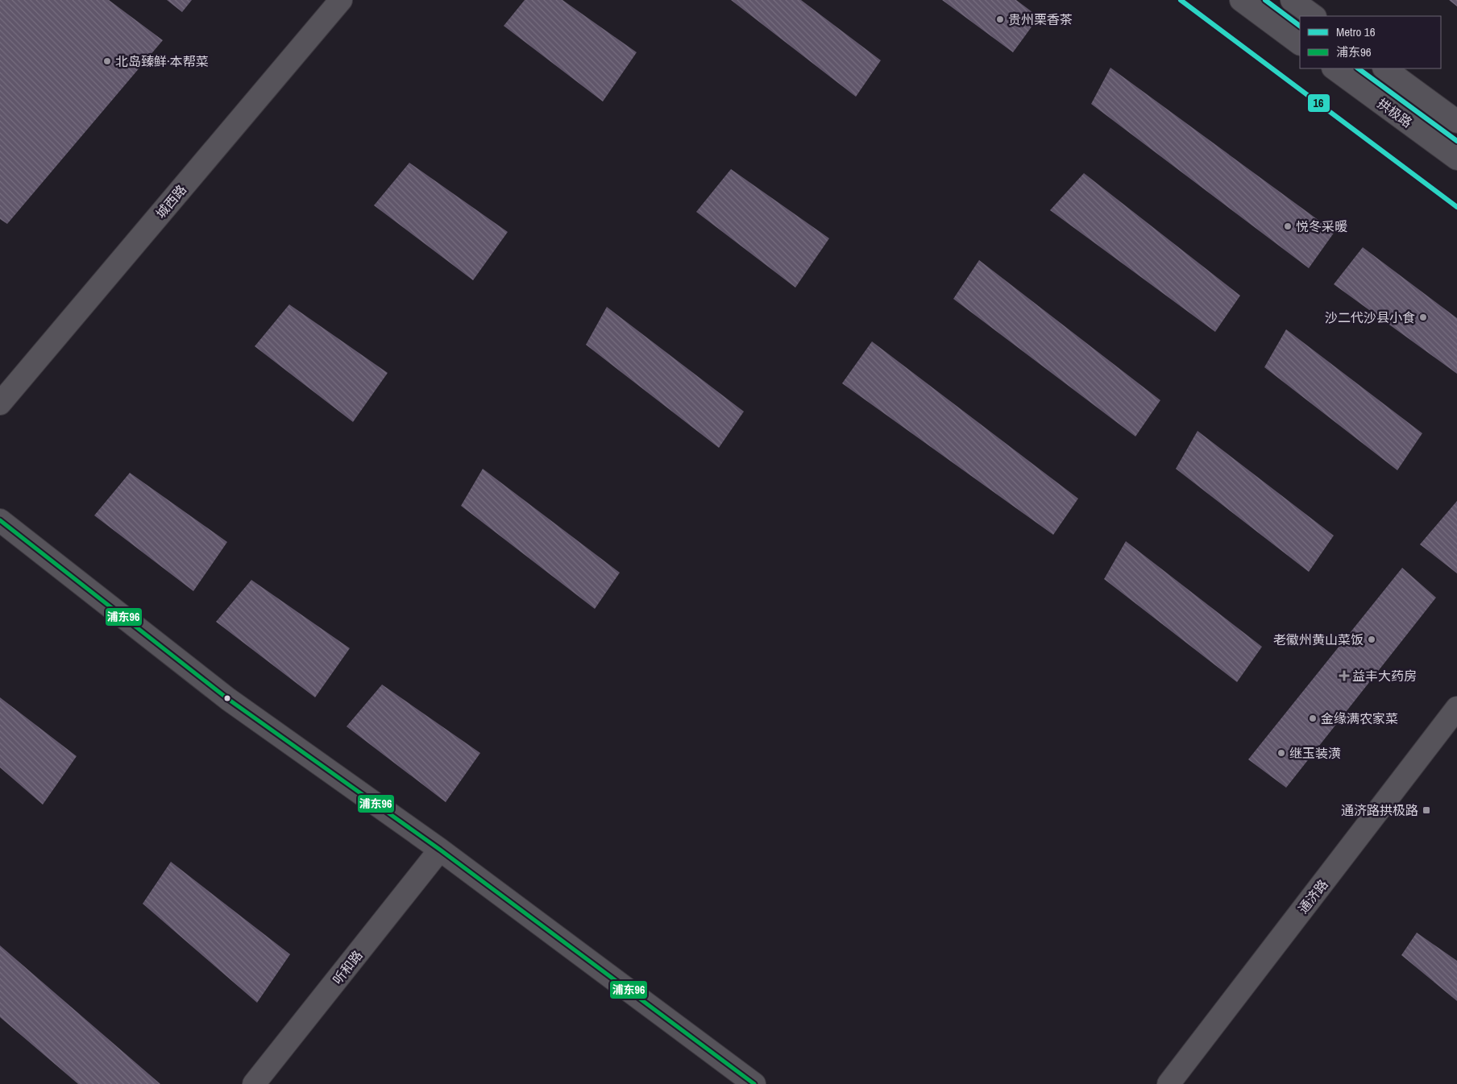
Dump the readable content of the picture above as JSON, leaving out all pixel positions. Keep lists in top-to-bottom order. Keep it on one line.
{"streets":{"street":["拱极路","城西路","通济路","听和路"]},"places":{"other":["贵州栗香茶","北岛臻鲜·本帮菜","悦冬采暖","沙二代沙县小食","老徽州黄山菜饭","金缘满农家菜","继玉装潢"],"health":["益丰大药房"],"transit":["通济路拱极路"]},"lines":["metro line 16","transit line 浦东96"],"legend":["Metro 16","浦东96"]}
